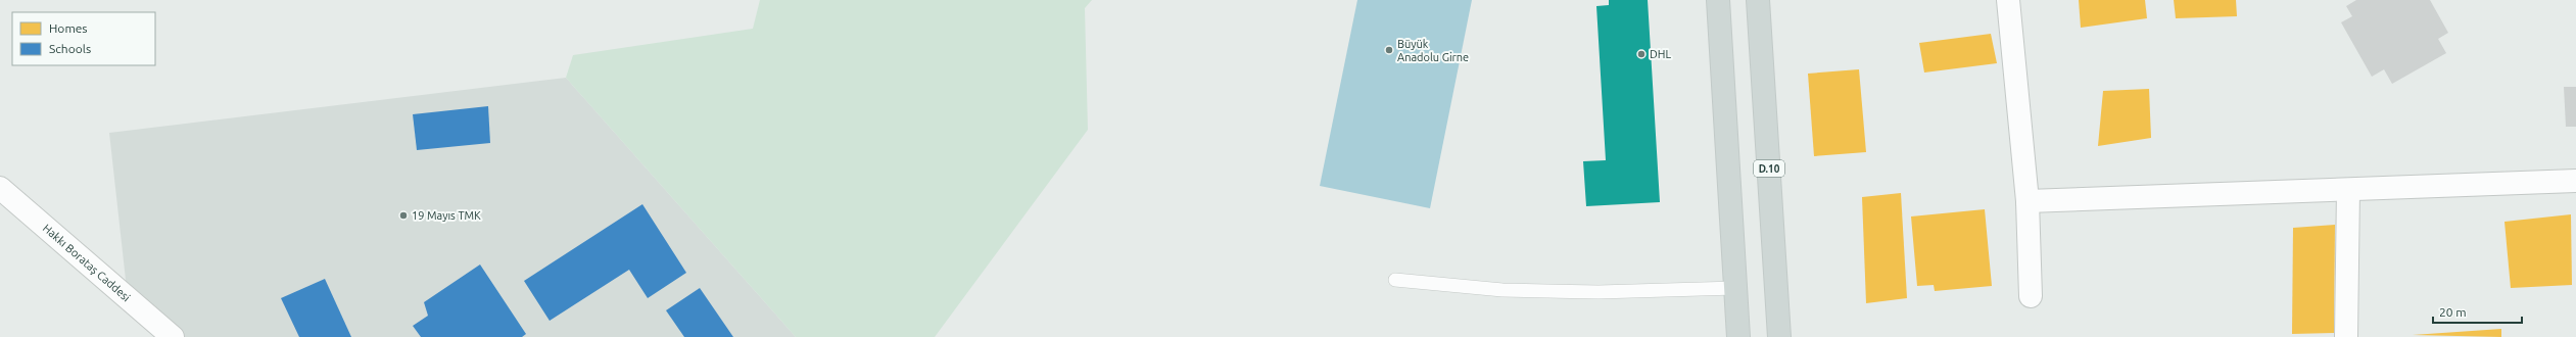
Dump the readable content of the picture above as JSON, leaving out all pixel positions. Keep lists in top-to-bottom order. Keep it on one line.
{"streets":{"main road":["D.10"],"street":["Hakkı Borataş Caddesi"]},"places":["Büyük Anadolu Girne","DHL","19 Mayıs TMK"],"legend":["Homes","Schools"],"scale_bar":"20 m"}
